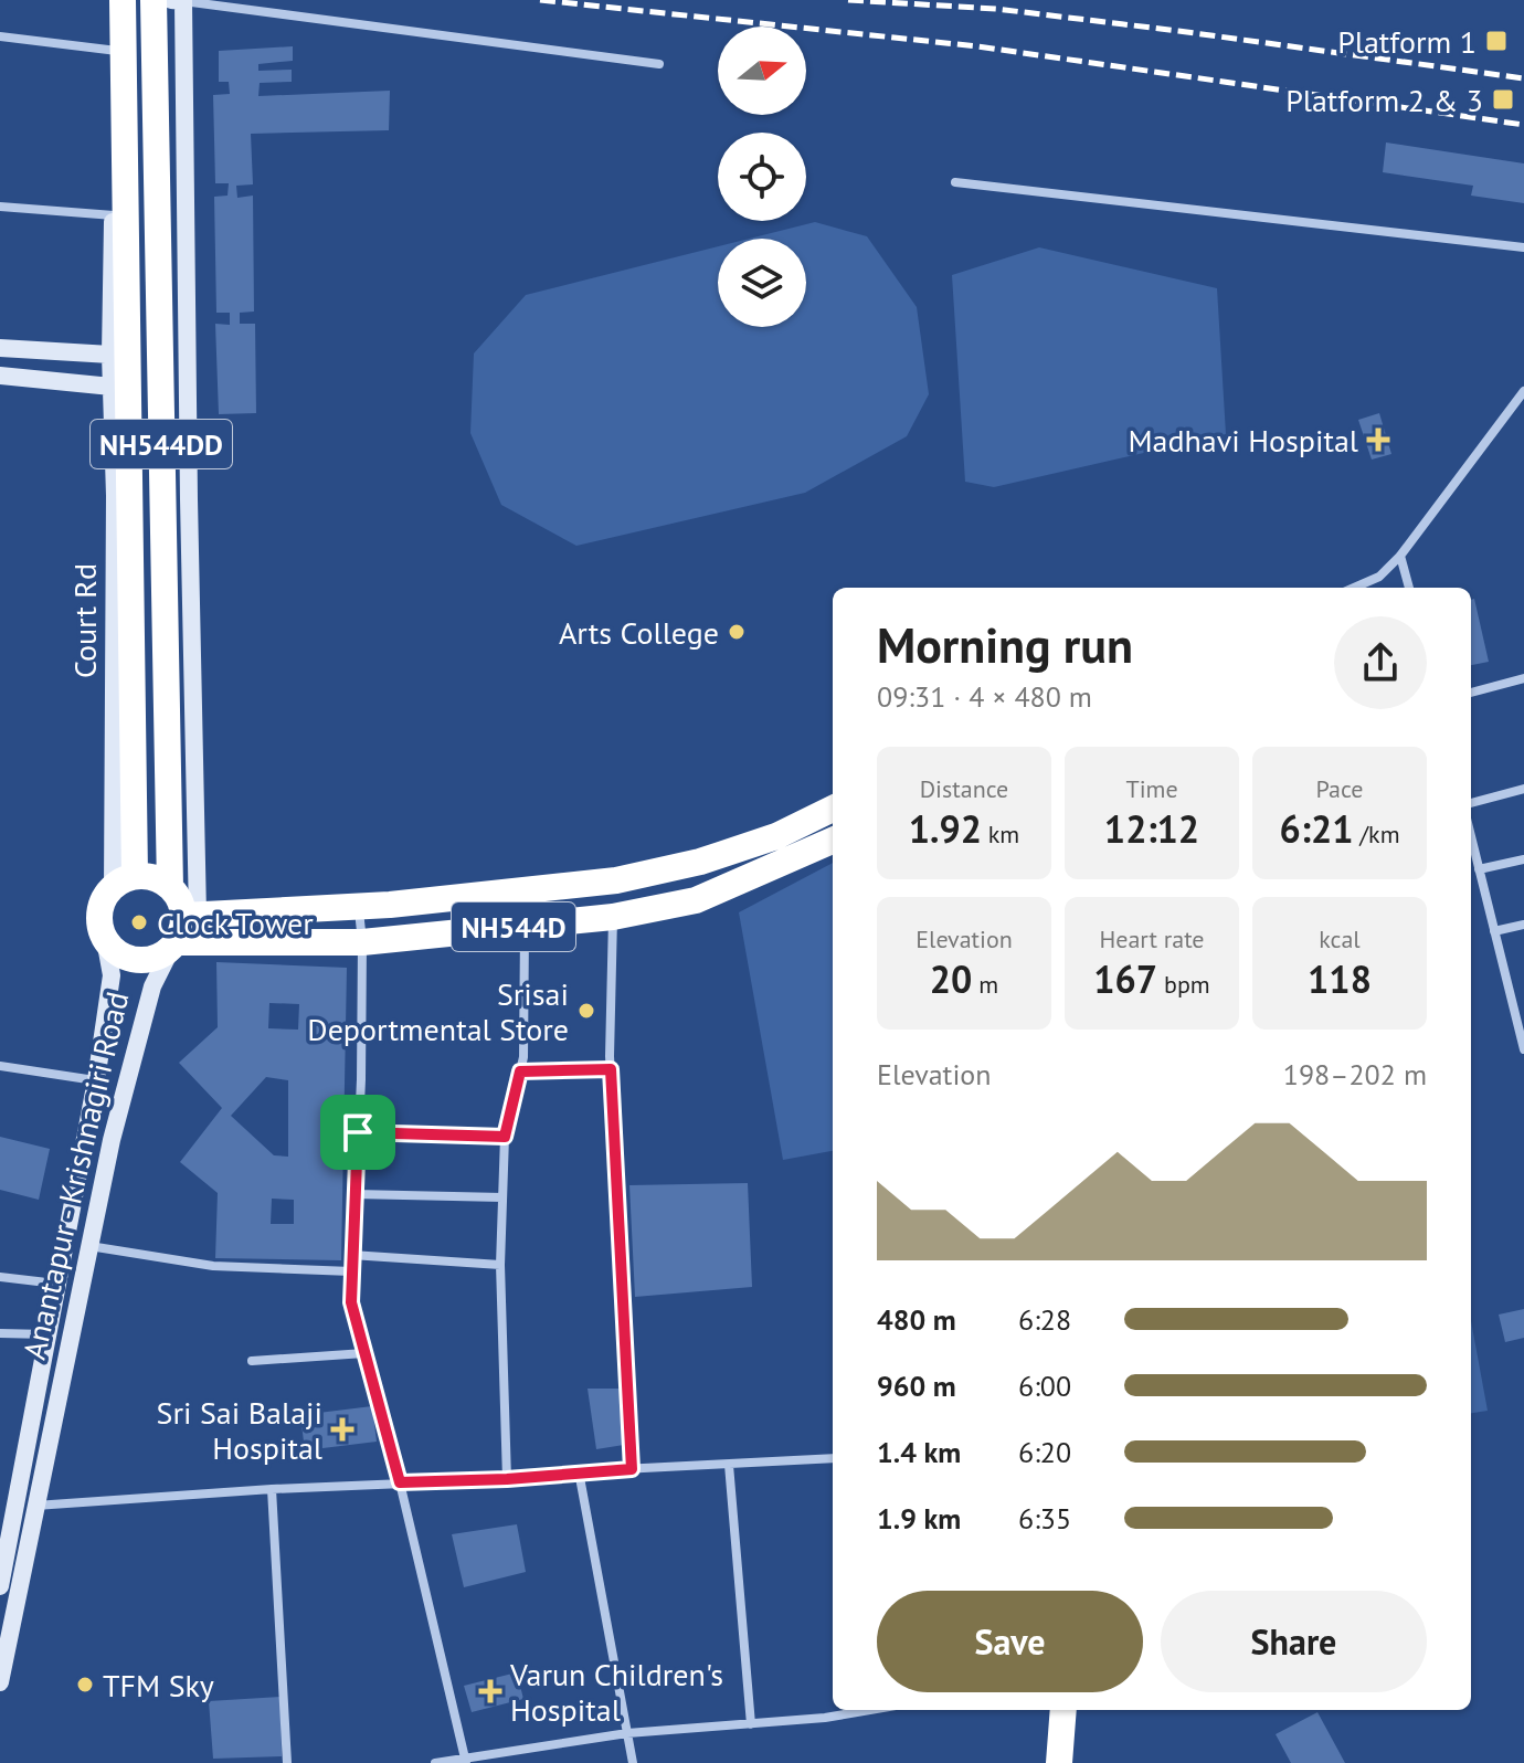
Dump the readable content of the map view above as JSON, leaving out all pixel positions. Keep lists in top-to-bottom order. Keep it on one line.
{"streets":{"highway":["NH544DD","NH544D","Anantapur - Krishnagiri Road"],"street":["Court Rd"]},"crossings":[["NH544DD","Court Rd"],["NH544DD","NH544D"],["NH544DD","Anantapur - Krishnagiri Road"],["Court Rd","NH544D"],["Court Rd","Anantapur - Krishnagiri Road"],["NH544D","Anantapur - Krishnagiri Road"]],"places":{"transit":["Platform 1","Platform 2 & 3"],"health":["Madhavi Hospital","Sri Sai Balaji Hospital","Varun Children's Hospital"],"other":["Arts College","Clock Tower","Srisai Deportmental Store","TFM Sky"]},"north":"right","page":{"heading":["Morning run","09:31 · 4 × 480 m"],"stats":[["Distance","1.92 km"],["Time","12:12"],["Pace","6:21 /km"],["Elevation","20 m"],["Heart rate","167 bpm"],["kcal","118"]],"chart":["Elevation","198–202 m"],"list":[{"name":"480 m","note":"6:28"},{"name":"960 m","note":"6:00"},{"name":"1.4 km","note":"6:20"},{"name":"1.9 km","note":"6:35"}],"buttons":["Save","Share"]}}
